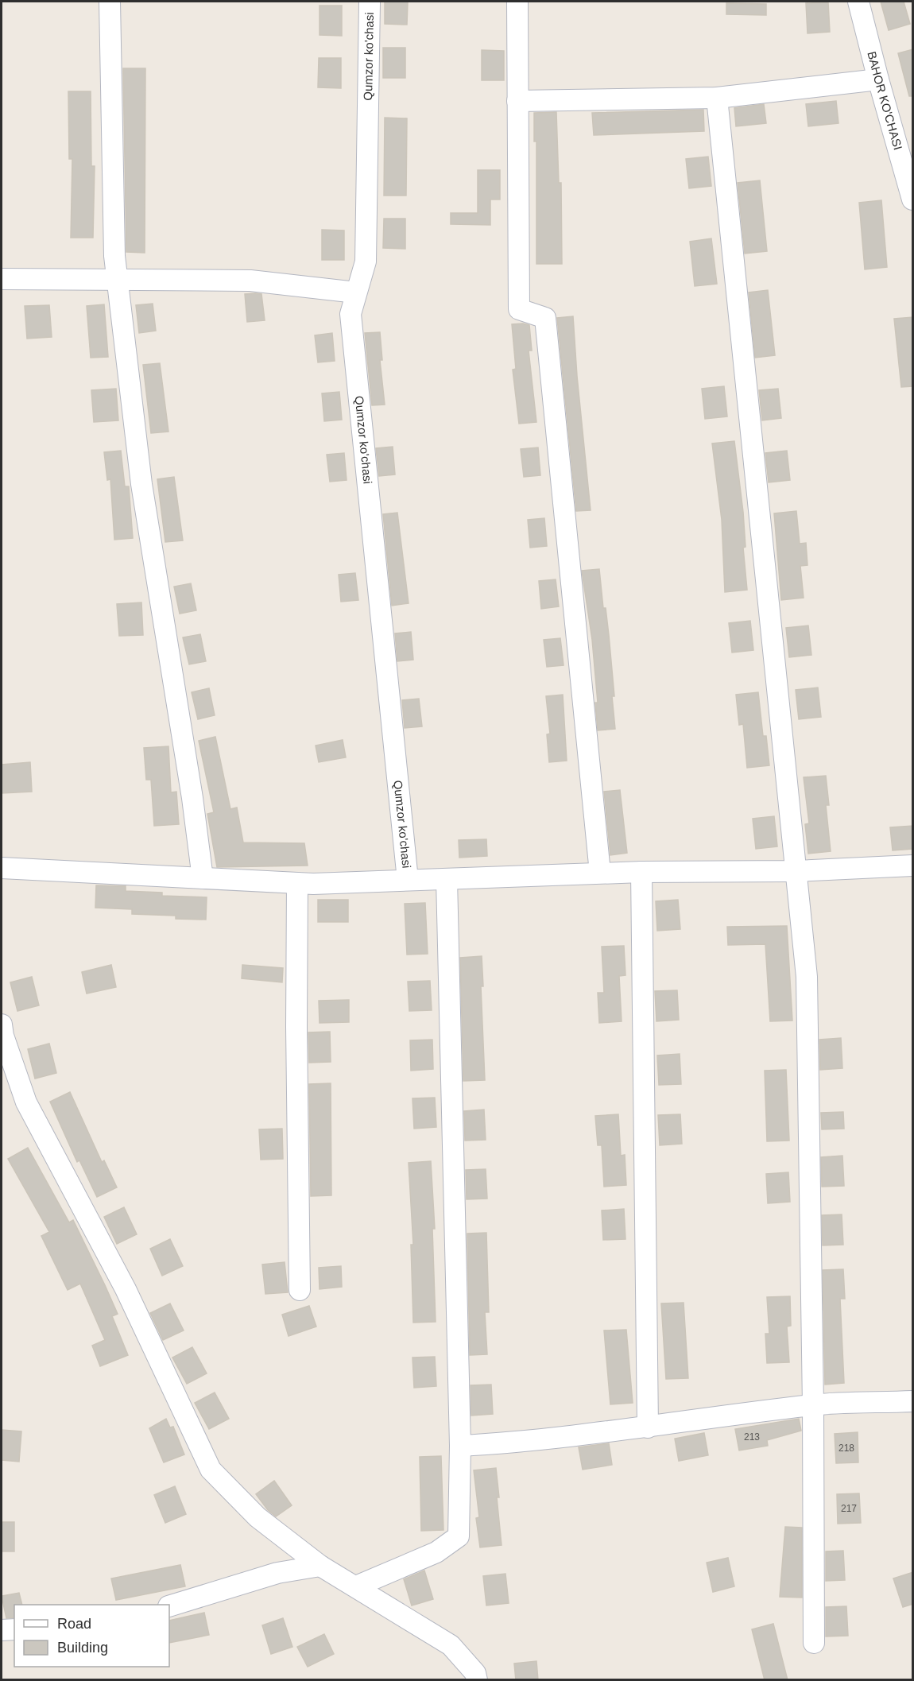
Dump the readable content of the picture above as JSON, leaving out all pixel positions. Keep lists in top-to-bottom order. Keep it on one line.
{"streets":{"street":["Qumzor ko'chasi","BAHOR KO'CHASI"]},"house_numbers":["213","218","217"],"legend":["Road","Building"]}
